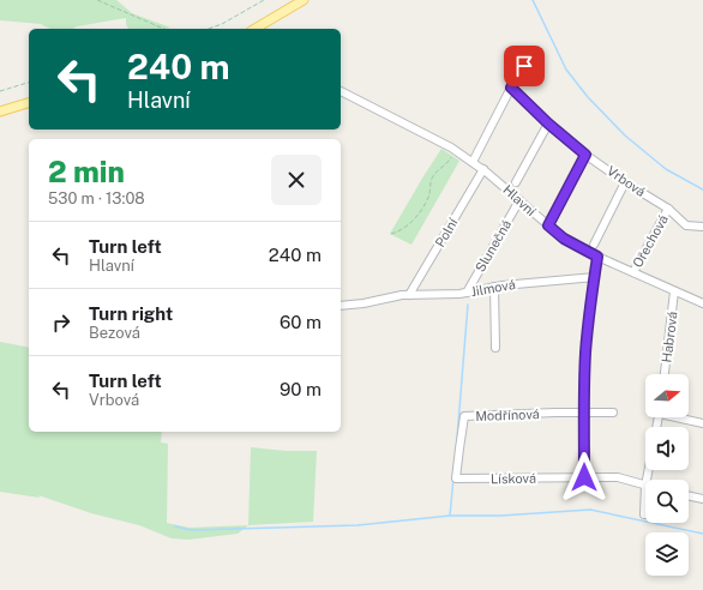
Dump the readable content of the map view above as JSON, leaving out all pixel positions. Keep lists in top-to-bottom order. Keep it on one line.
{"streets":{"street":["Vrbová","Hlavní","Polní","Ořechová","Slunečná","Jilmová","Habrová","Modřínová","Lísková"]},"crossings":[["Vrbová","Ořechová"],["Hlavní","Polní"],["Hlavní","Ořechová"],["Hlavní","Slunečná"],["Hlavní","Habrová"],["Polní","Jilmová"],["Slunečná","Jilmová"],["Modřínová","Lísková"]],"north":"right","page":{"turn":["240 m","Hlavní"],"heading":["2 min","530 m · 13:08"],"list":[{"name":"Turn left","note":"Hlavní","value":"240 m"},{"name":"Turn right","note":"Bezová","value":"60 m"},{"name":"Turn left","note":"Vrbová","value":"90 m"}]}}
